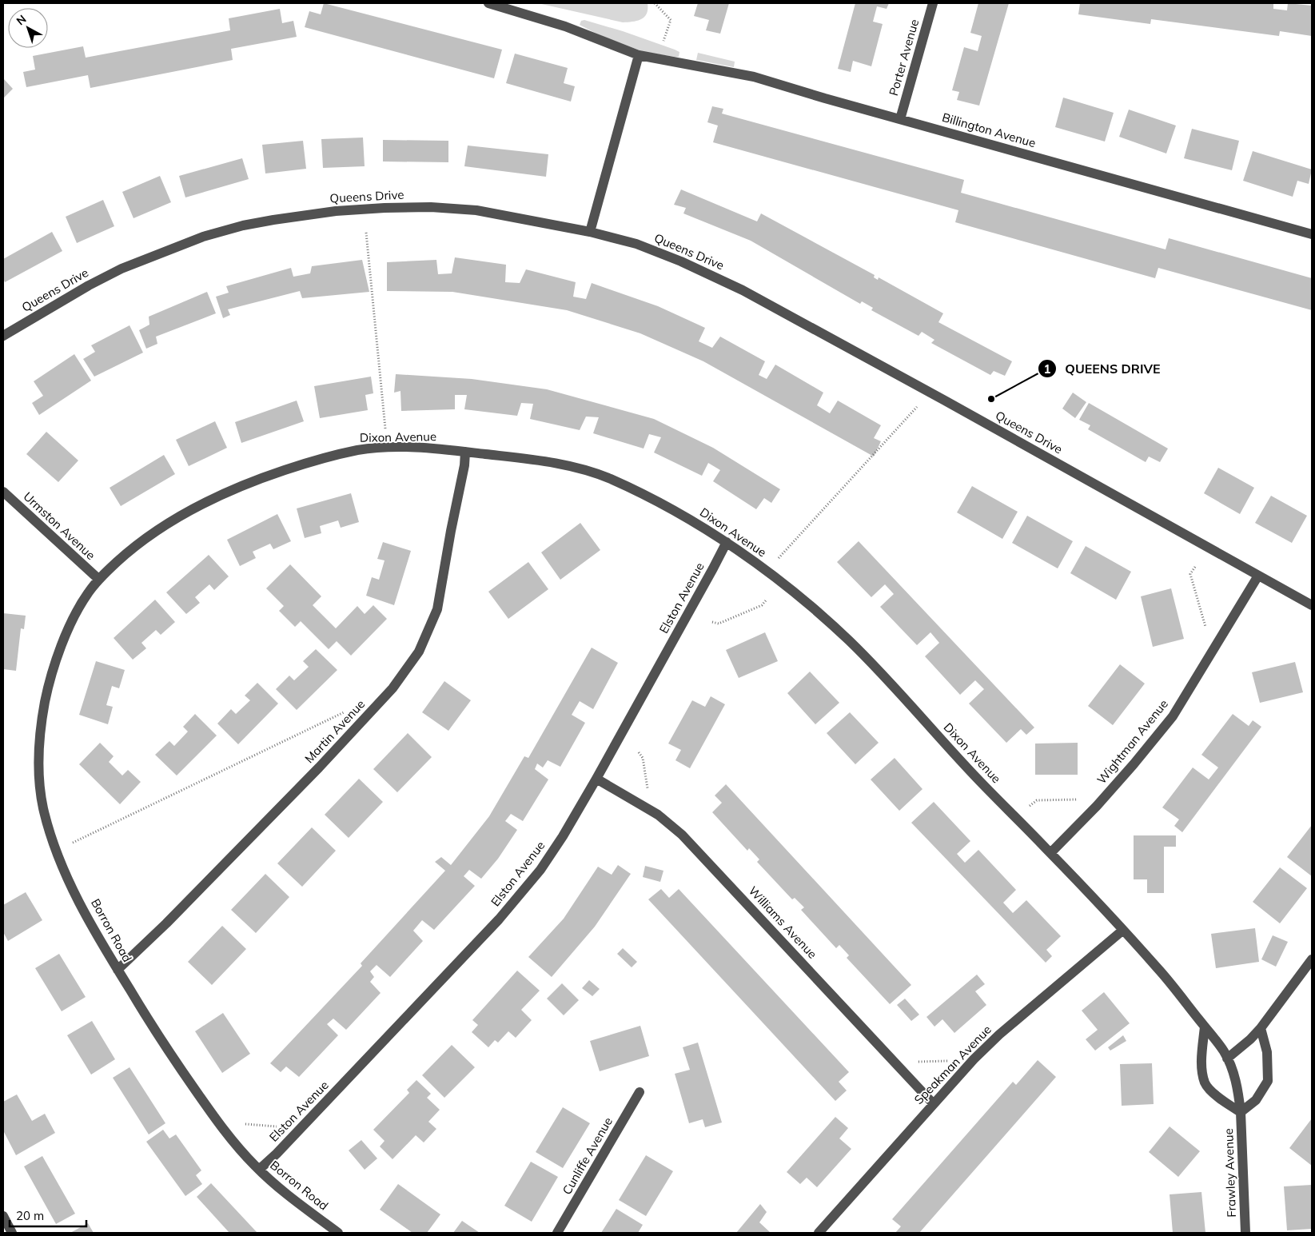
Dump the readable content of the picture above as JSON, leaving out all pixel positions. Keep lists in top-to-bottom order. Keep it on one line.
{"streets":{"street":["Porter Avenue","Billington Avenue","Queens Drive","Dixon Avenue","Urmston Avenue","Elston Avenue","Martin Avenue","Wightman Avenue","Williams Avenue","Borron Road","Speakman Avenue","Cunliffe Avenue","Frawley Avenue"]},"crossings":[["Porter Avenue","Billington Avenue"],["Queens Drive","Wightman Avenue"],["Dixon Avenue","Urmston Avenue"],["Dixon Avenue","Elston Avenue"],["Dixon Avenue","Martin Avenue"],["Dixon Avenue","Wightman Avenue"],["Dixon Avenue","Borron Road"],["Dixon Avenue","Speakman Avenue"],["Dixon Avenue","Frawley Avenue"],["Urmston Avenue","Borron Road"],["Elston Avenue","Williams Avenue"],["Elston Avenue","Borron Road"],["Martin Avenue","Borron Road"],["Williams Avenue","Speakman Avenue"]],"places":["QUEENS DRIVE"],"scale_bar":"20 m","north":"top left"}
